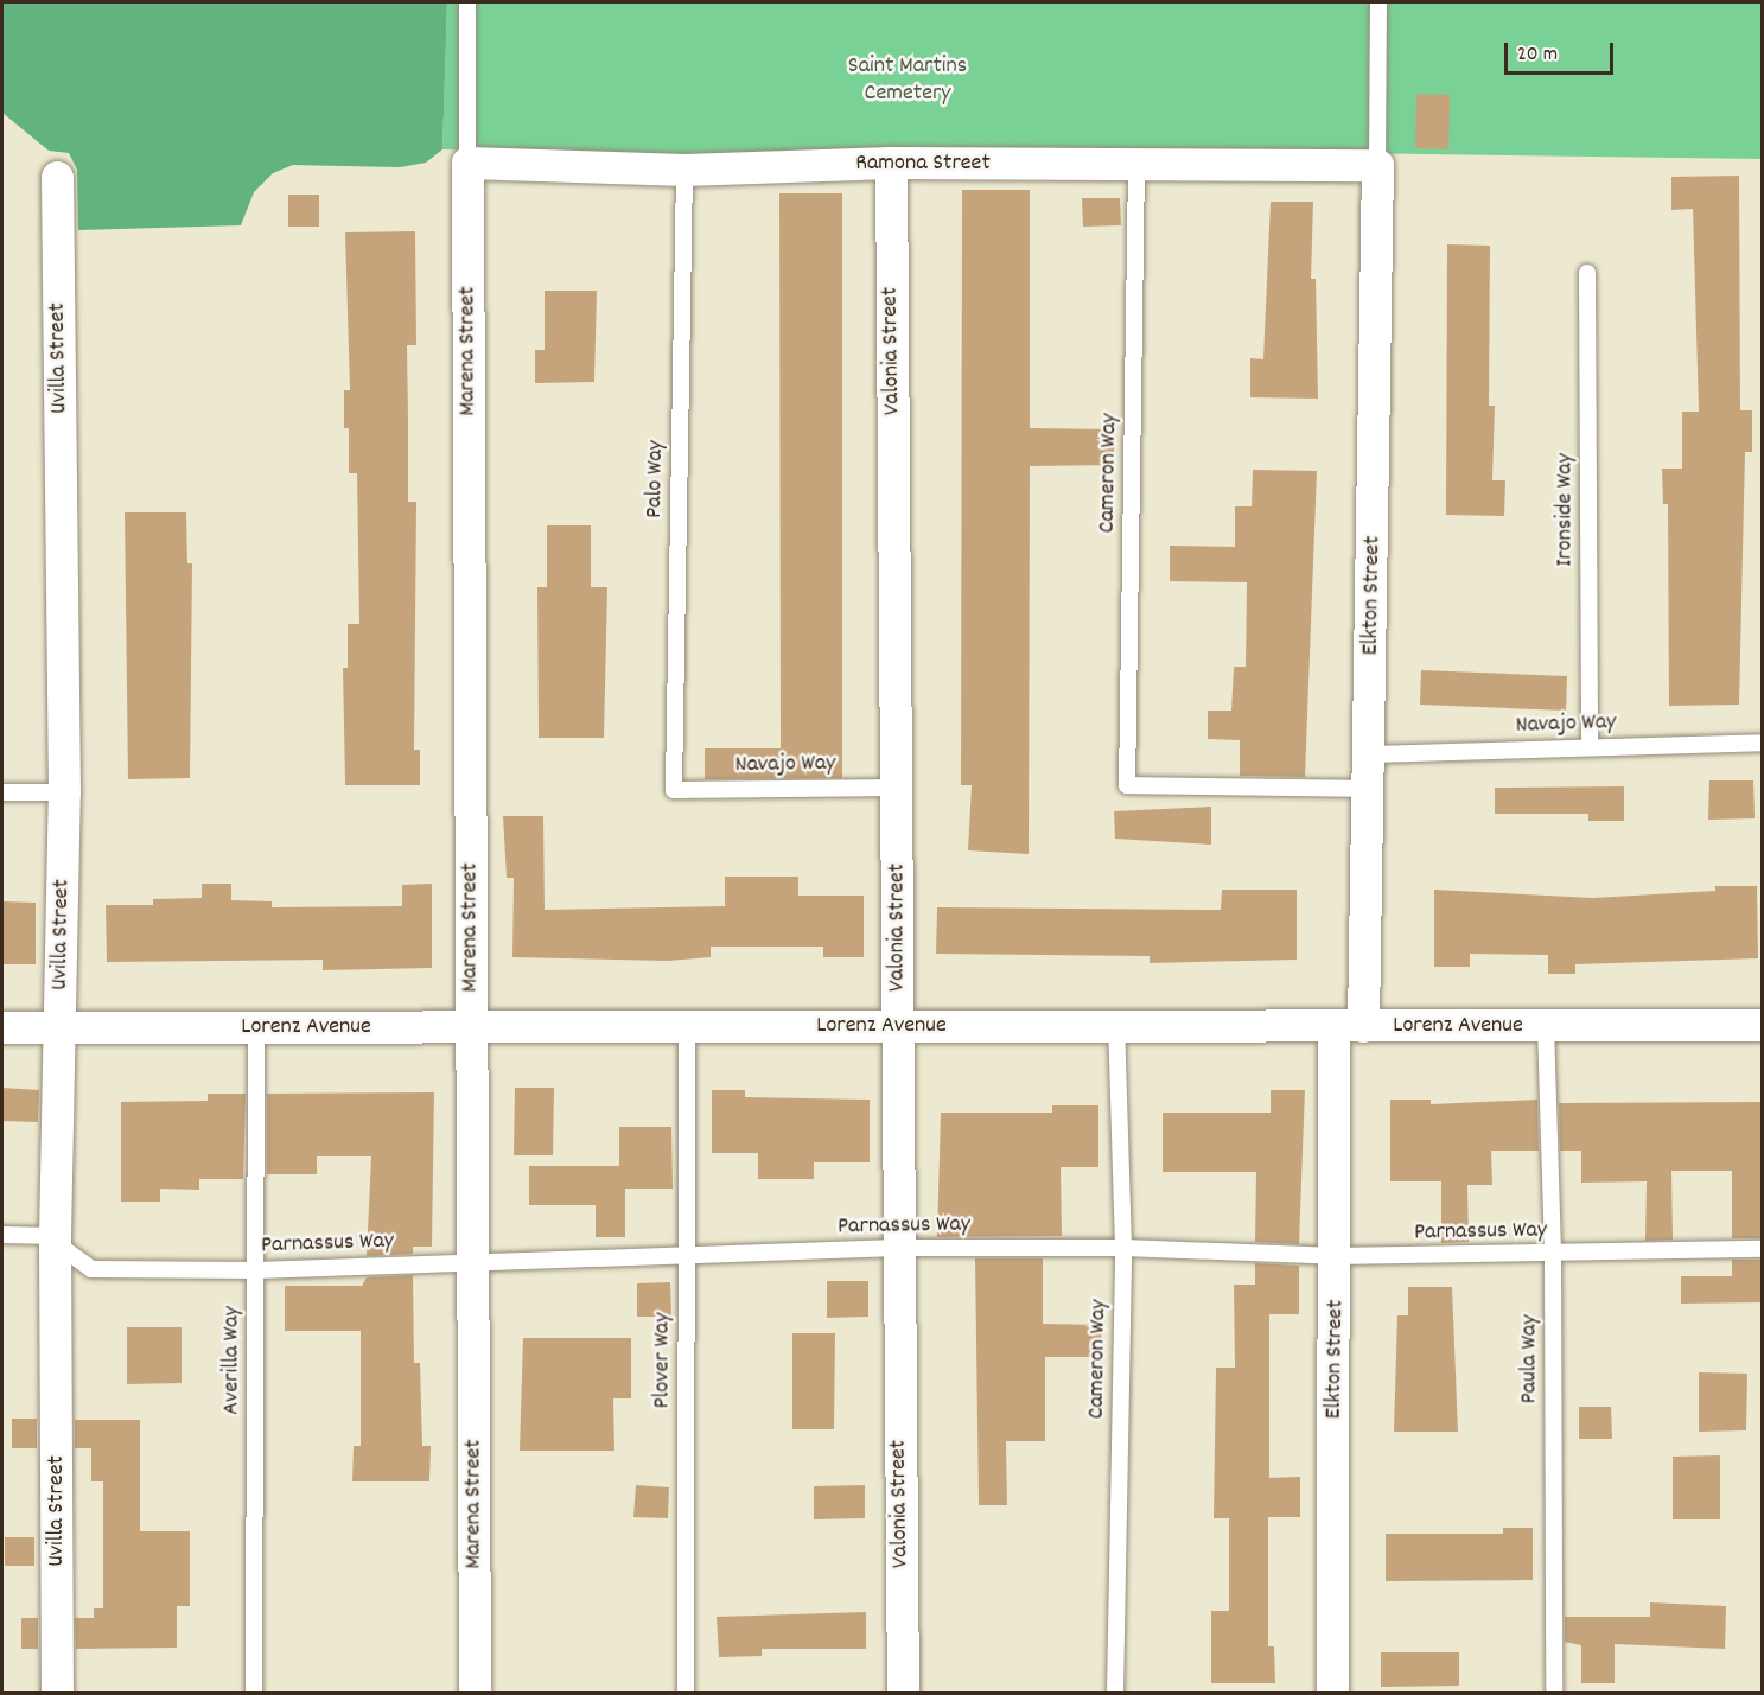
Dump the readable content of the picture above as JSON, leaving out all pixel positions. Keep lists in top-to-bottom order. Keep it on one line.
{"streets":{"street":["Ramona Street","Marena Street","Valonia Street","Uvilla Street","Elkton Street","Lorenz Avenue"],"lane":["Cameron Way","Palo Way","Ironside Way","Navajo Way","Parnassus Way","Paula Way","Averilla Way","Plover Way"]},"crossings":[["Ramona Street","Marena Street"],["Ramona Street","Valonia Street"],["Ramona Street","Cameron Way"],["Ramona Street","Palo Way"],["Ramona Street","Elkton Street"],["Marena Street","Lorenz Avenue"],["Marena Street","Parnassus Way"],["Valonia Street","Navajo Way"],["Valonia Street","Lorenz Avenue"],["Valonia Street","Parnassus Way"],["Uvilla Street","Lorenz Avenue"],["Uvilla Street","Parnassus Way"],["Cameron Way","Elkton Street"],["Cameron Way","Lorenz Avenue"],["Cameron Way","Parnassus Way"],["Palo Way","Navajo Way"],["Ironside Way","Navajo Way"],["Elkton Street","Navajo Way"],["Elkton Street","Lorenz Avenue"],["Elkton Street","Parnassus Way"],["Lorenz Avenue","Paula Way"],["Lorenz Avenue","Averilla Way"],["Lorenz Avenue","Plover Way"],["Parnassus Way","Paula Way"],["Parnassus Way","Averilla Way"],["Parnassus Way","Plover Way"]],"parks":["Saint Martins Cemetery"],"scale_bar":"20 m"}
